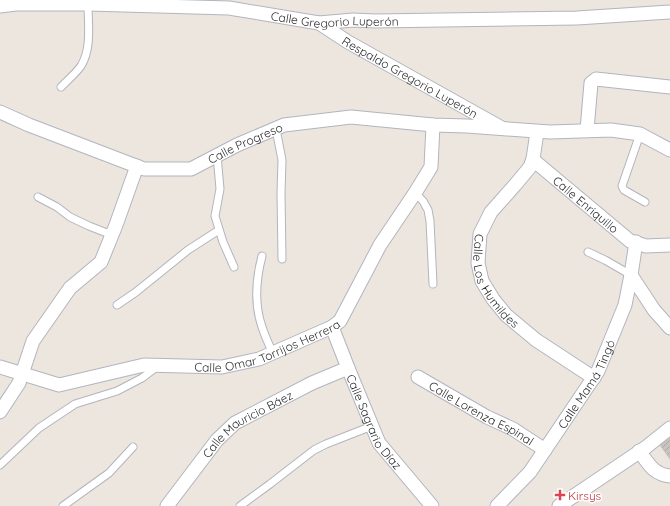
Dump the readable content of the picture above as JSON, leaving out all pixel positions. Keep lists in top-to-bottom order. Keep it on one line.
{"streets":{"street":["Calle Gregorio Luperón","Respaldo Gregorio Luperón","Calle Progreso","Calle Enriquillo","Calle Los Humildes","Calle Omar Torrijos Herrera","Calle Mamá Tingó","Calle Lorenza Espinal","Calle Sagrario Díaz","Calle Mauricio Báez"]},"crossings":[["Calle Gregorio Luperón","Respaldo Gregorio Luperón"],["Respaldo Gregorio Luperón","Calle Progreso"],["Calle Progreso","Calle Omar Torrijos Herrera"],["Calle Enriquillo","Calle Los Humildes"],["Calle Enriquillo","Calle Mamá Tingó"],["Calle Los Humildes","Calle Mamá Tingó"],["Calle Omar Torrijos Herrera","Calle Sagrario Díaz"],["Calle Mamá Tingó","Calle Lorenza Espinal"],["Calle Sagrario Díaz","Calle Mauricio Báez"]],"places":{"health":["Kirsys"]}}
